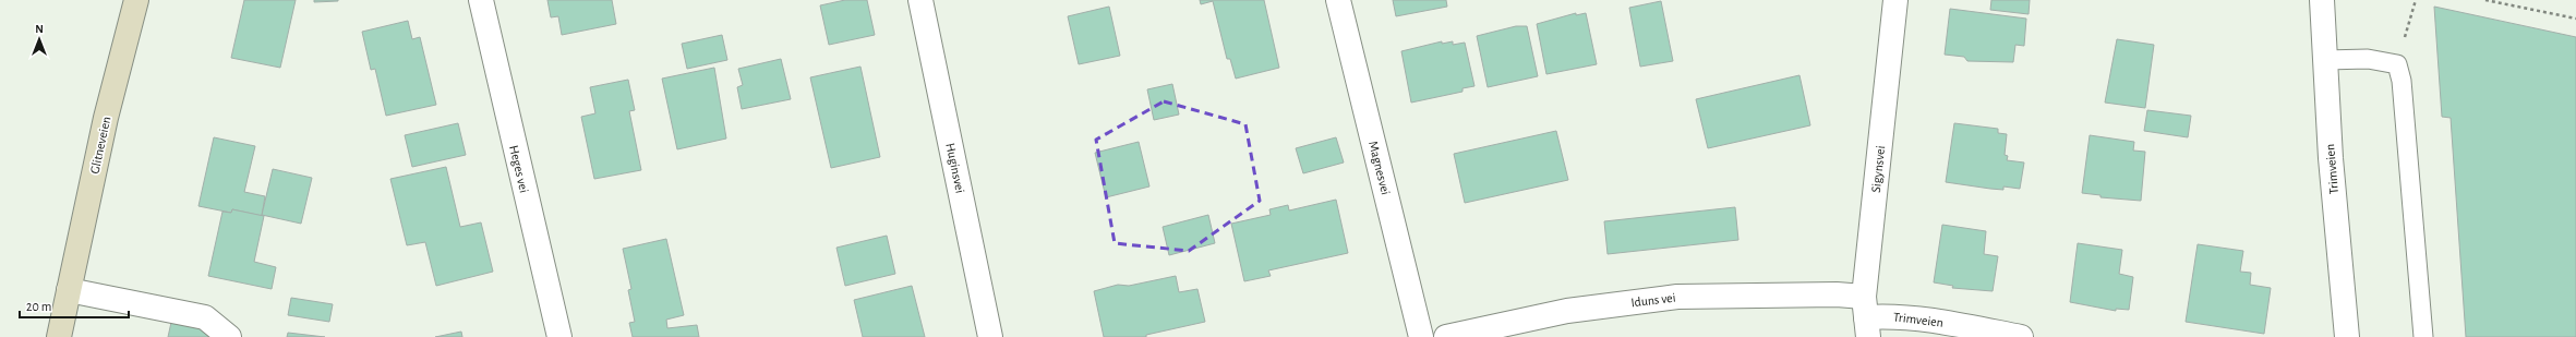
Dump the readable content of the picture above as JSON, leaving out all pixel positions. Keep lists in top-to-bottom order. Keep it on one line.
{"streets":{"street":["Glitneveien","Huginsvei","Magnesvei","Heges vei","Sigynsvei","Trimveien","Iduns vei"]},"crossings":[["Sigynsvei","Trimveien"],["Sigynsvei","Iduns vei"],["Trimveien","Iduns vei"]],"scale_bar":"20 m","north":"top"}
